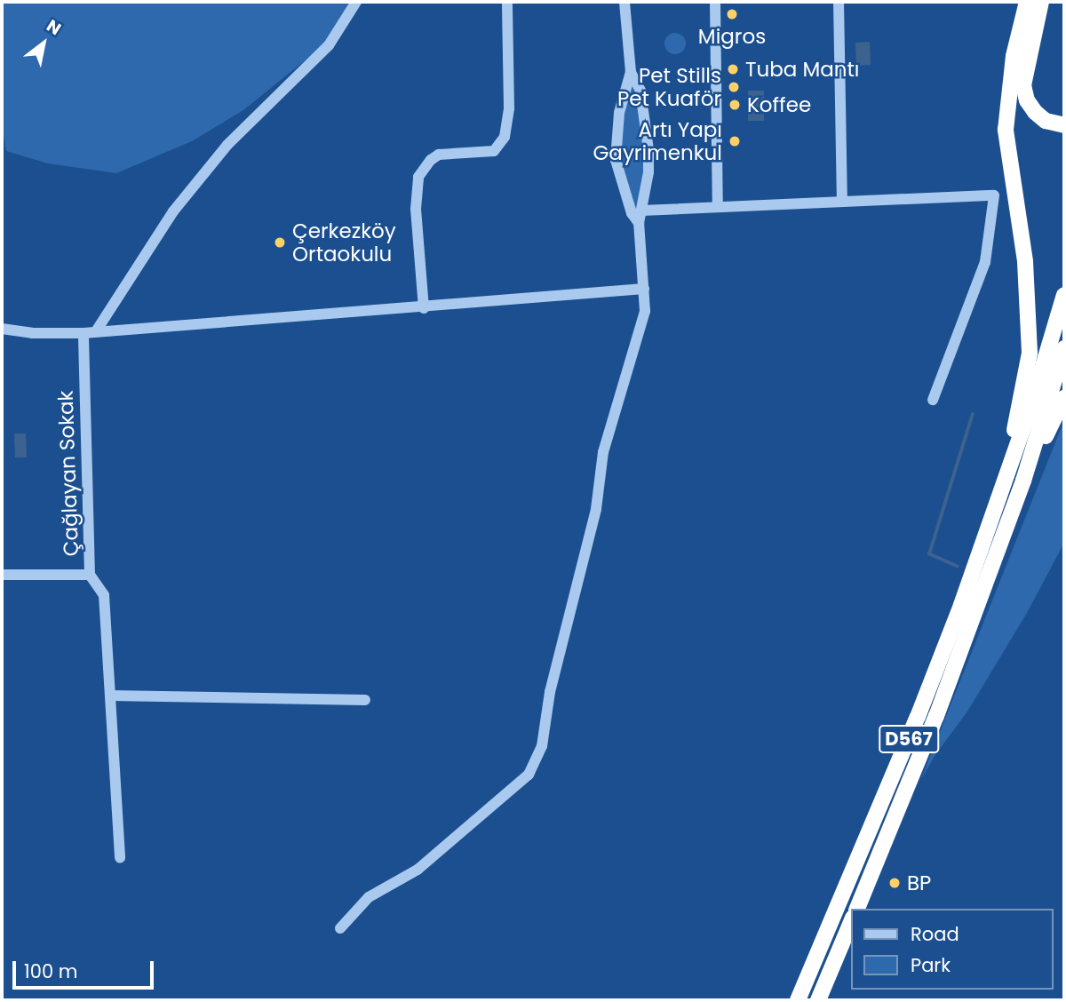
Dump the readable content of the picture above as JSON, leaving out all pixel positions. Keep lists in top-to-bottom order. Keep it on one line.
{"streets":{"highway":["D567"],"street":["Çağlayan Sokak"]},"places":["Migros","Tuba Mantı","Pet Stills Pet Kuaför","Koffee","Artı Yapı Gayrimenkul","Çerkezköy Ortaokulu","BP"],"legend":["Road","Park"],"scale_bar":"100 m","north":"top right"}
